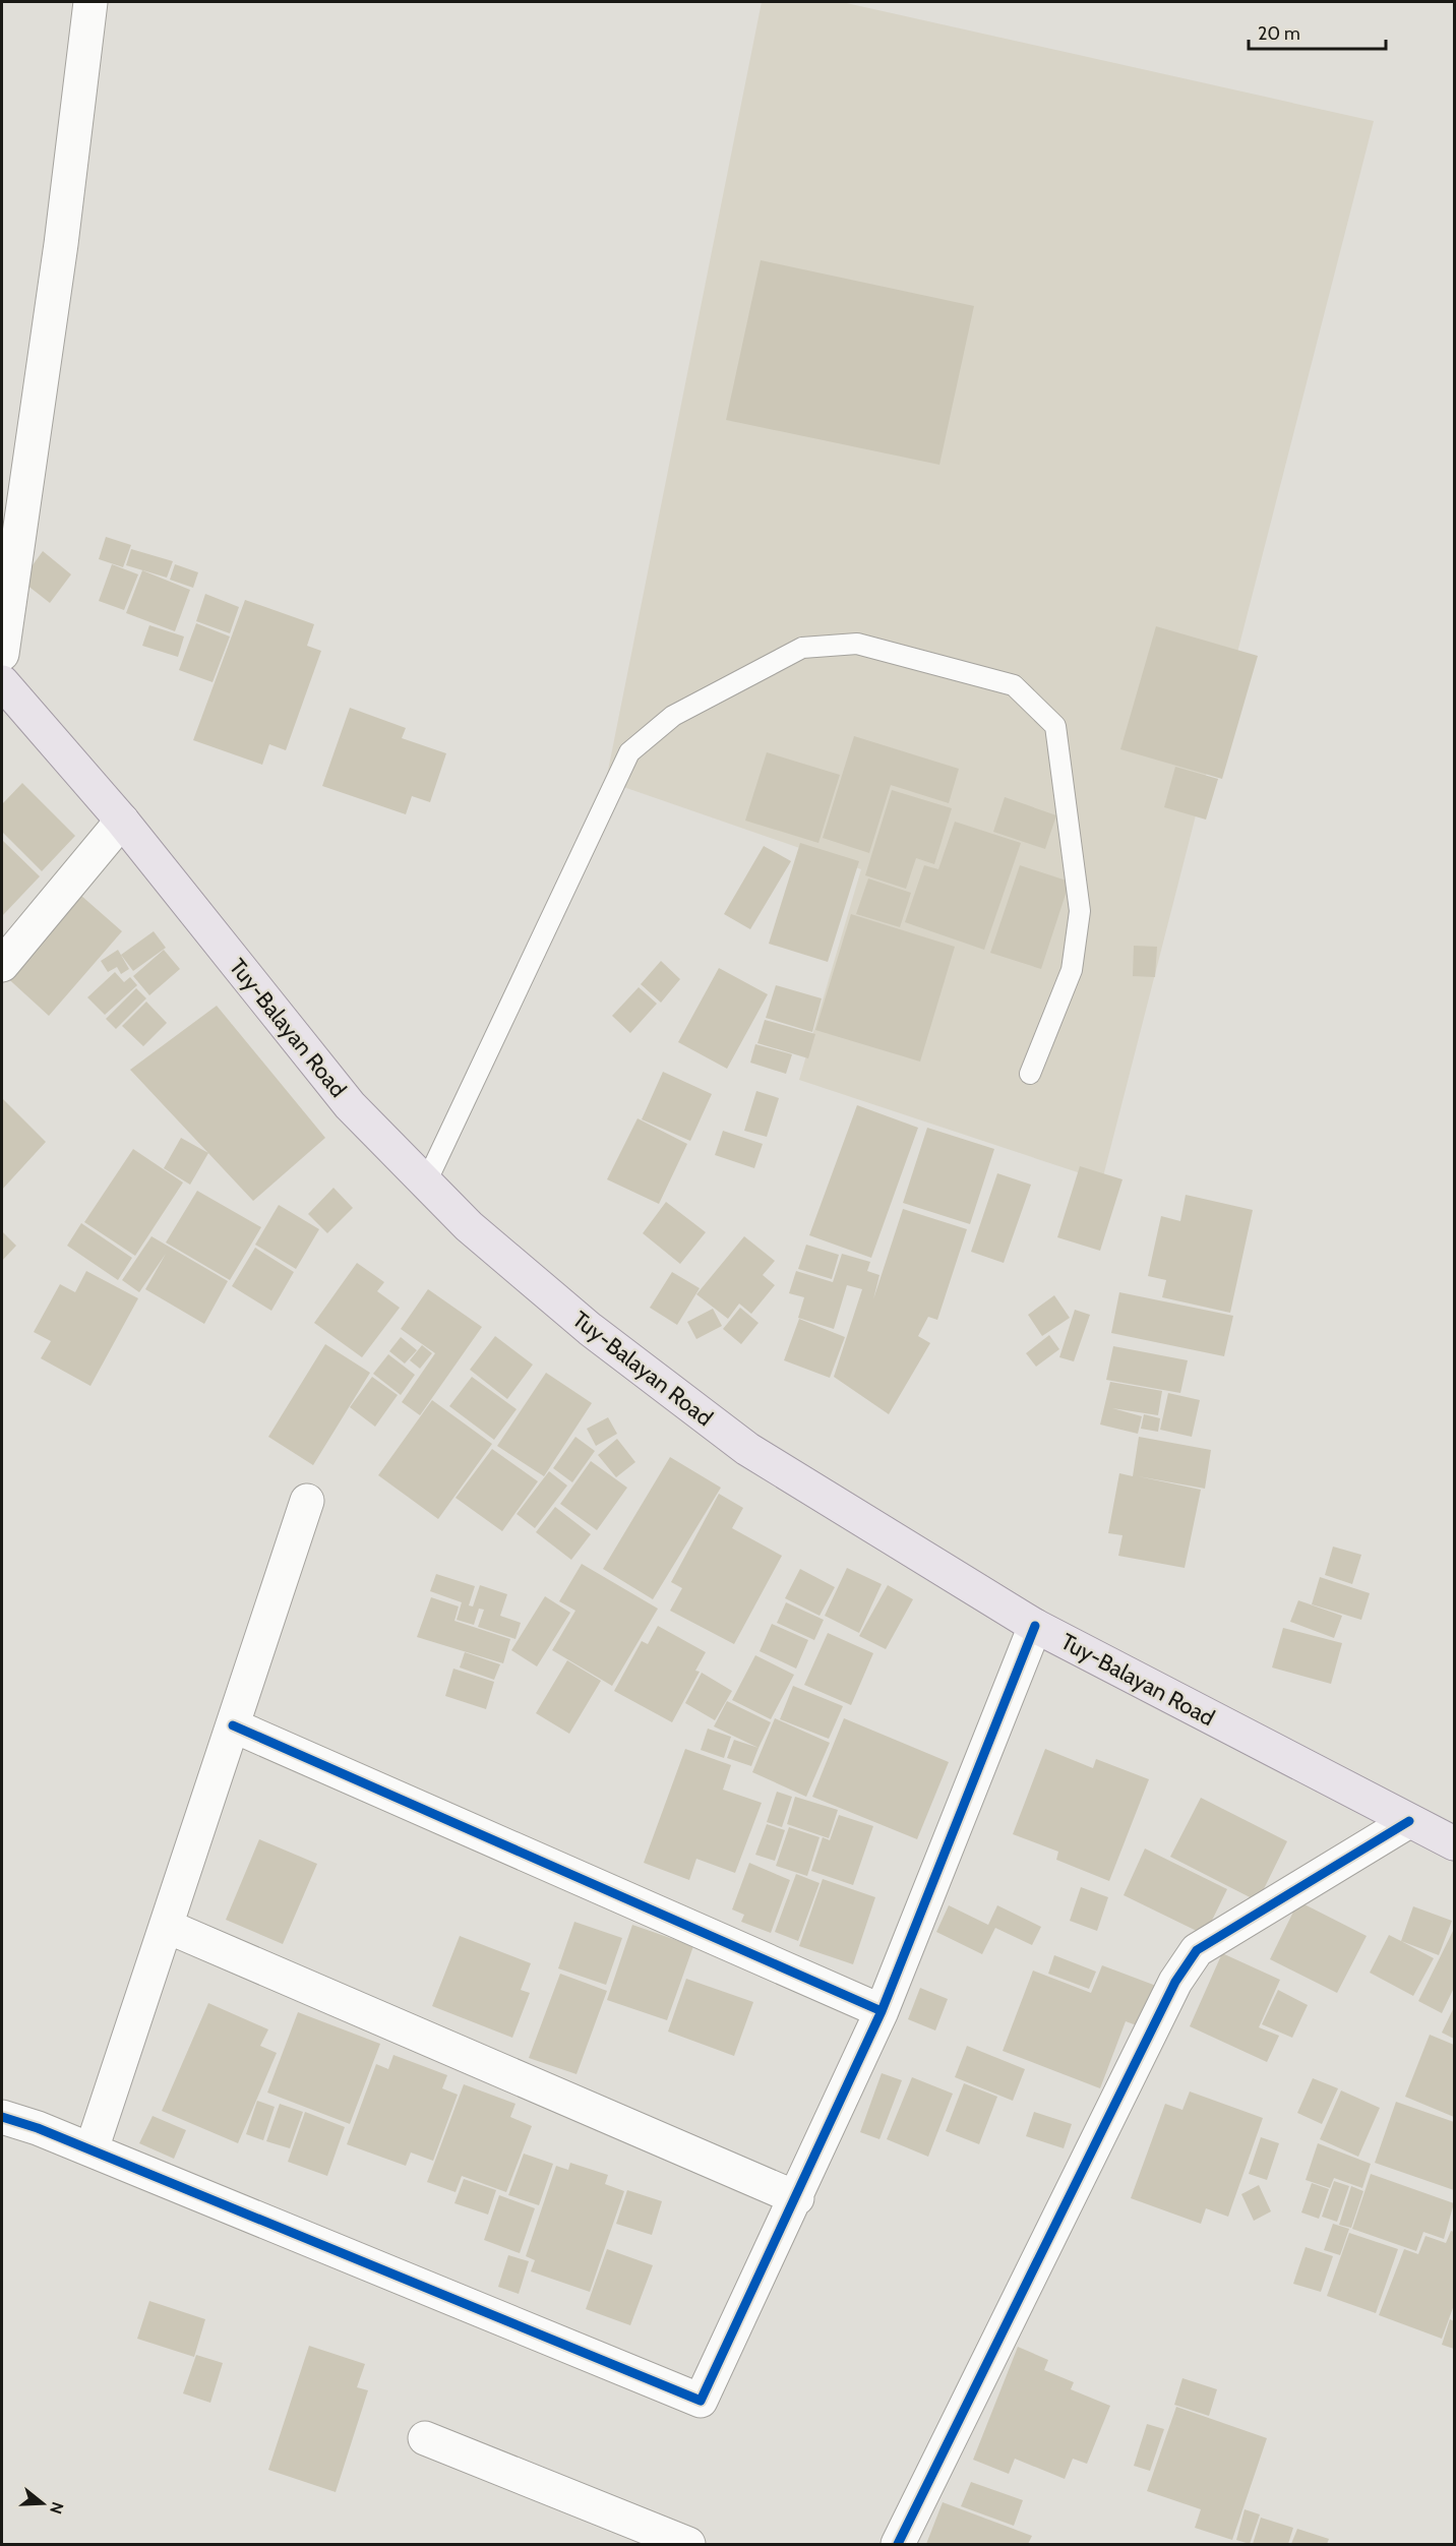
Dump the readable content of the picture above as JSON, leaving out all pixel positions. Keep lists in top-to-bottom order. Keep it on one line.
{"streets":{"main road":["Tuy-Balayan Road"]},"scale_bar":"20 m","north":"right"}
